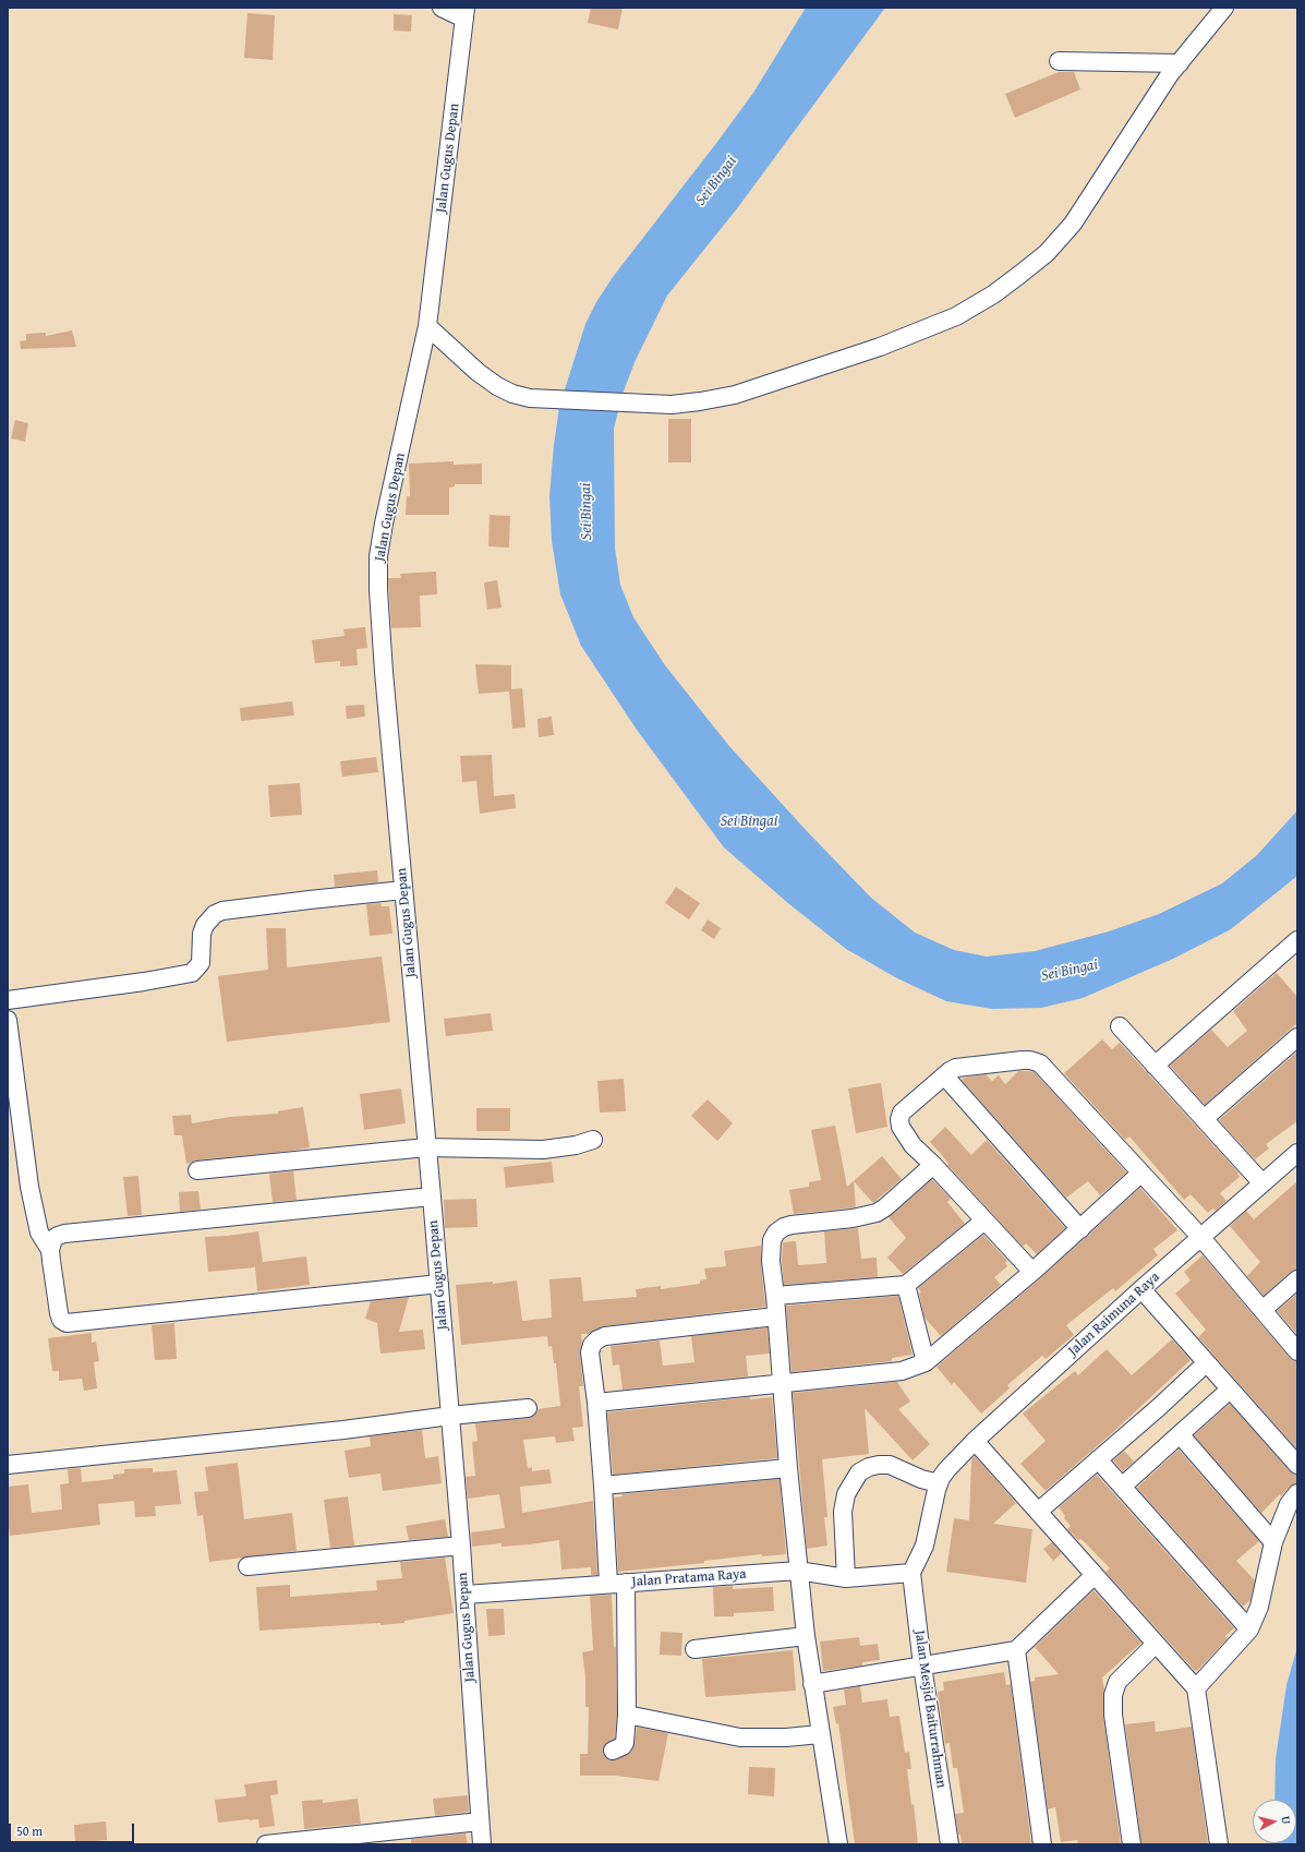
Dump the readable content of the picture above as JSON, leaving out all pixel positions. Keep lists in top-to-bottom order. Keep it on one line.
{"streets":{"street":["Jalan Gugus Depan","Jalan Raimuna Raya","Jalan Pratama Raya","Jalan Mesjid Baiturrahman"]},"crossings":[["Jalan Gugus Depan","Jalan Pratama Raya"],["Jalan Pratama Raya","Jalan Mesjid Baiturrahman"]],"water":["Sei Bingai"],"scale_bar":"50 m","north":"right"}
